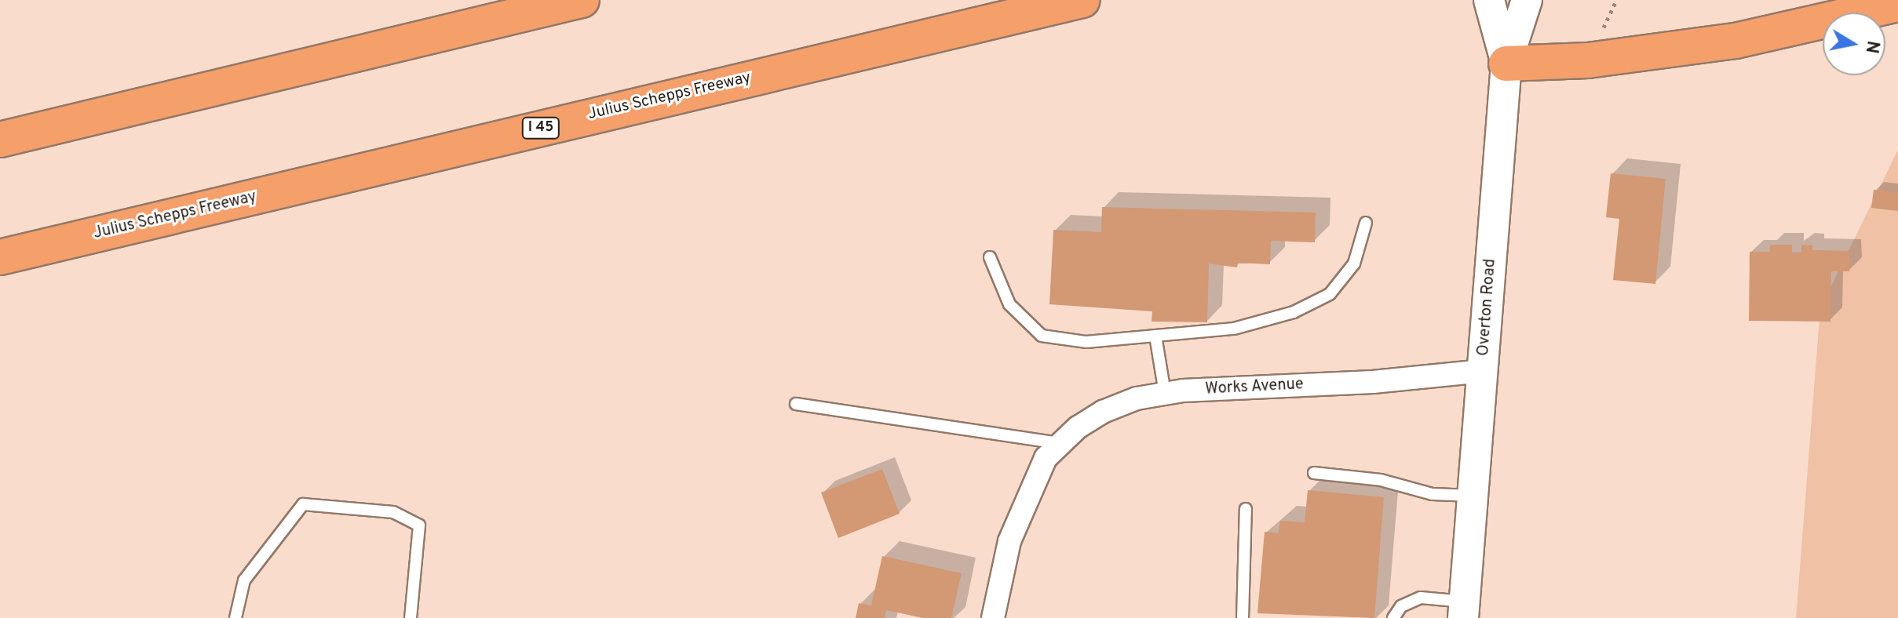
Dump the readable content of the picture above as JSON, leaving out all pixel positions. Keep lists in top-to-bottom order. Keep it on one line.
{"streets":{"highway":["Julius Schepps Freeway","I 45"],"main road":["Overton Road"],"street":["Works Avenue"]},"crossings":[["Overton Road","Works Avenue"]],"north":"right"}
